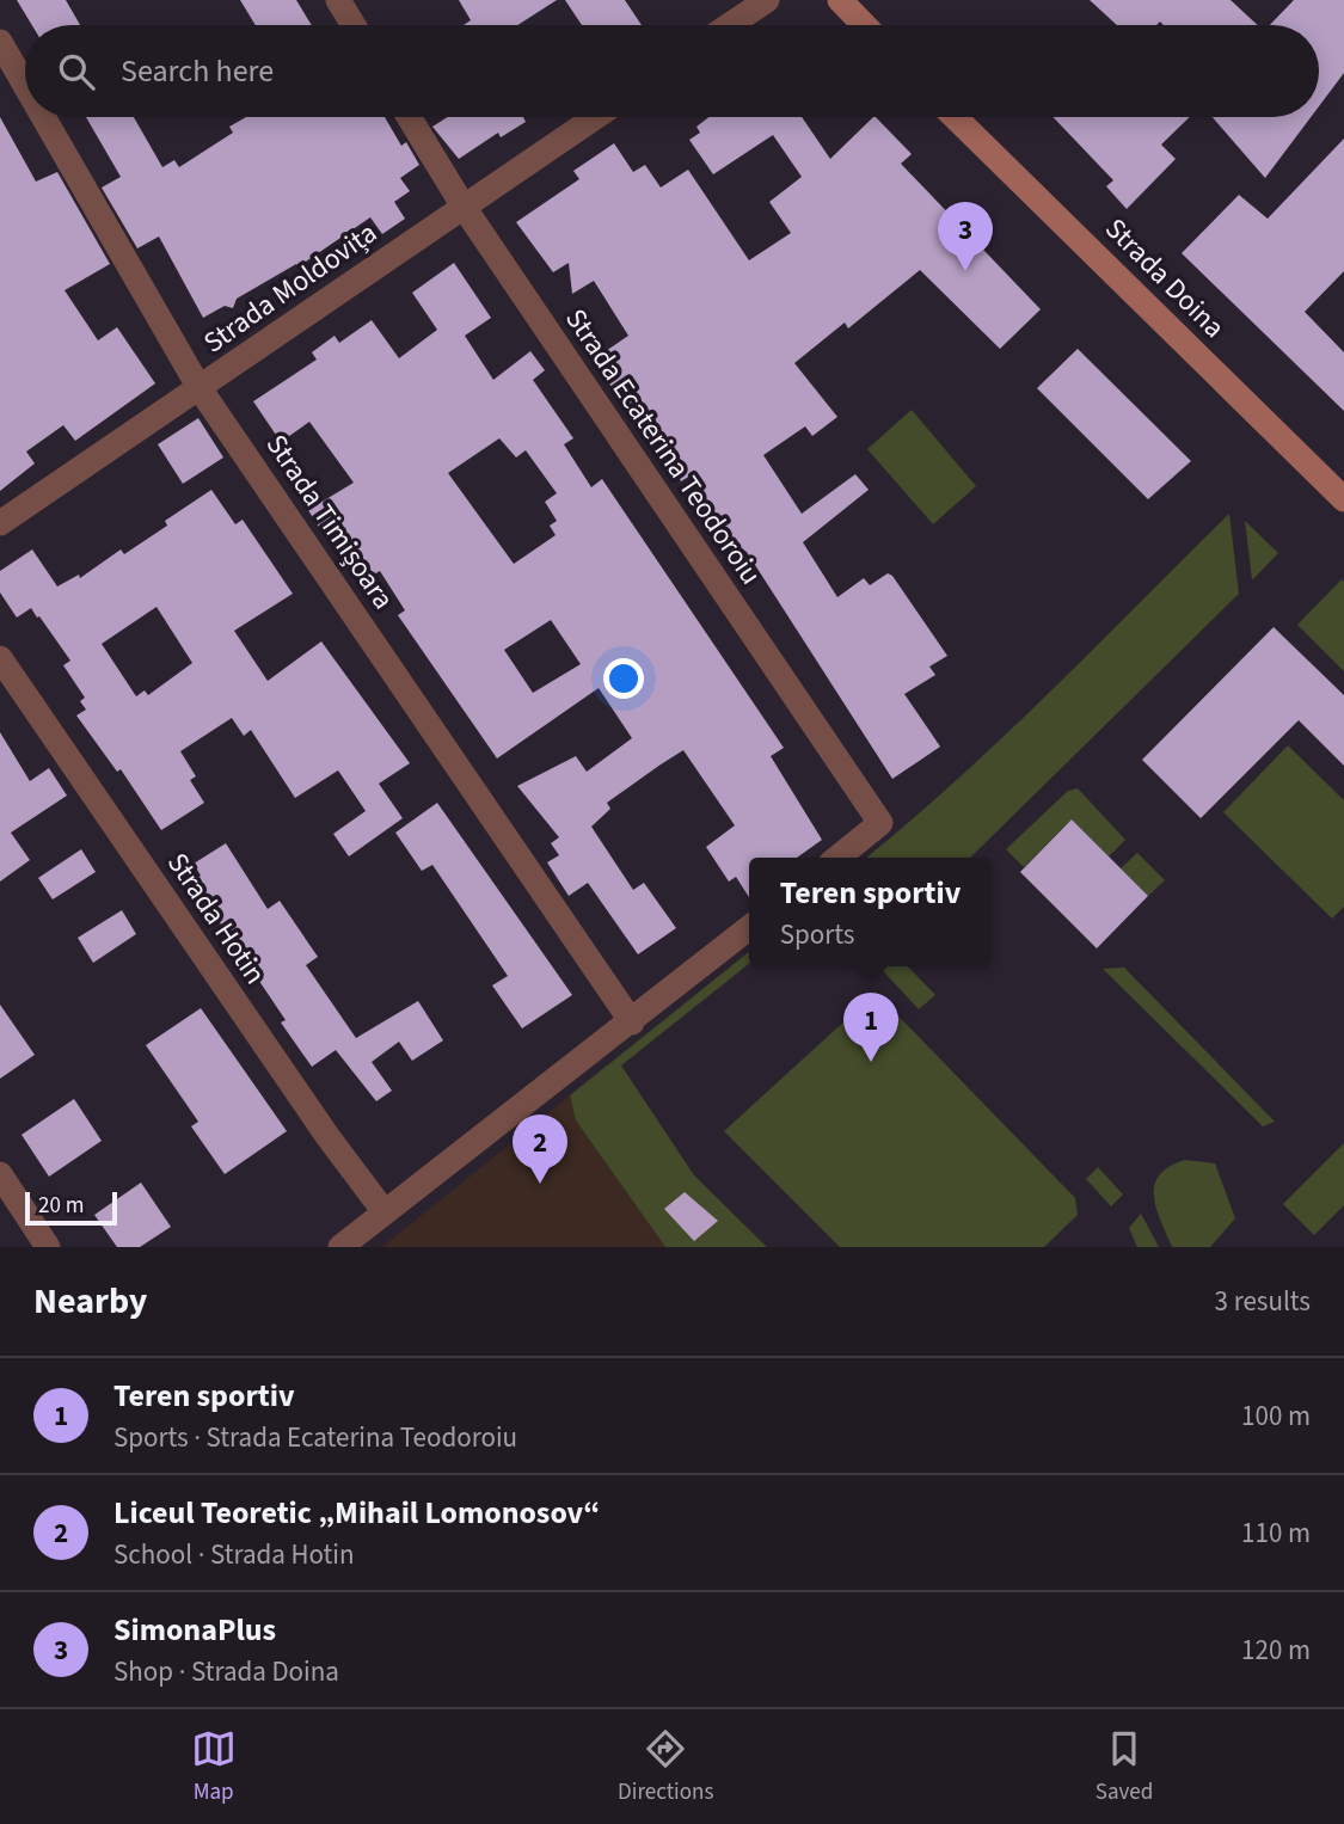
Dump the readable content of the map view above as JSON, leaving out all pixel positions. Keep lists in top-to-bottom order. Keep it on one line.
{"streets":{"main road":["Strada Doina"],"street":["Strada Moldovița","Strada Ecaterina Teodoroiu","Strada Timișoara","Strada Hotin"]},"crossings":[["Strada Moldovița","Strada Ecaterina Teodoroiu"],["Strada Moldovița","Strada Timișoara"]],"scale_bar":"20 m","page":{"search":"Search here","pins":["3","1","2"],"popup":["Teren sportiv","Sports"],"scale":"20 m","heading":["Nearby","3 results"],"list":[{"mark":"1","name":"Teren sportiv","note":"Sports · Strada Ecaterina Teodoroiu","value":"100 m"},{"mark":"2","name":"Liceul Teoretic „Mihail Lomonosov“","note":"School · Strada Hotin","value":"110 m"},{"mark":"3","name":"SimonaPlus","note":"Shop · Strada Doina","value":"120 m"}],"nav":["Map","Directions","Saved"]}}
